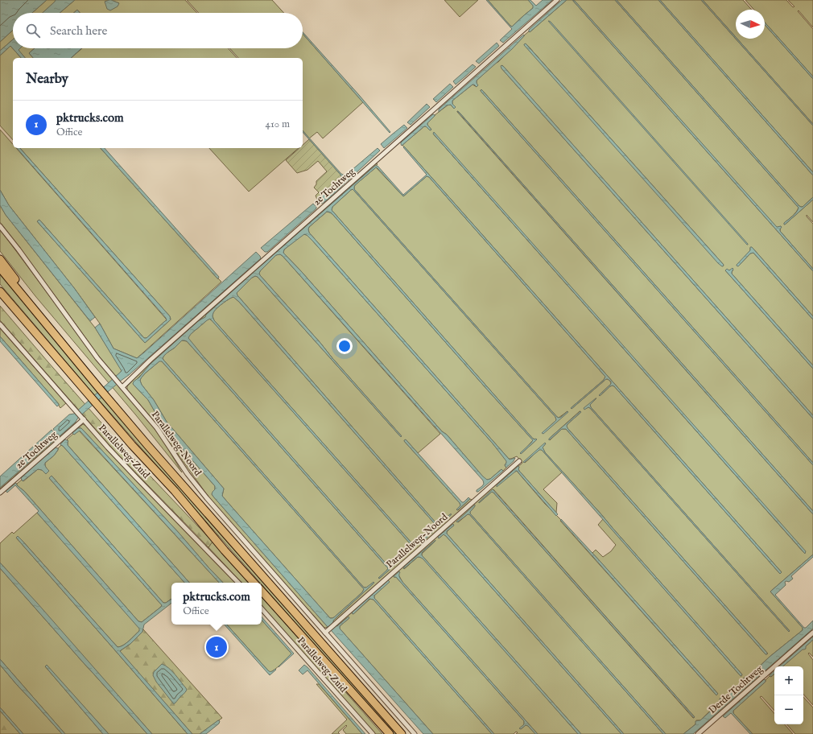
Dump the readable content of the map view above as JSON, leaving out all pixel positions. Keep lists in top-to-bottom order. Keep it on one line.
{"streets":{"street":["2e Tochtweg","Parallelweg-Noord","Parallelweg-Zuid","Derde Tochtweg"]},"crossings":[["2e Tochtweg","Parallelweg-Noord"],["2e Tochtweg","Parallelweg-Zuid"]],"north":"right","page":{"search":"Search here","heading":"Nearby","list":[{"mark":"1","name":"pktrucks.com","note":"Office","value":"410 m"}],"popup":["pktrucks.com","Office"],"pins":"1","map_buttons":["+","−"]}}
